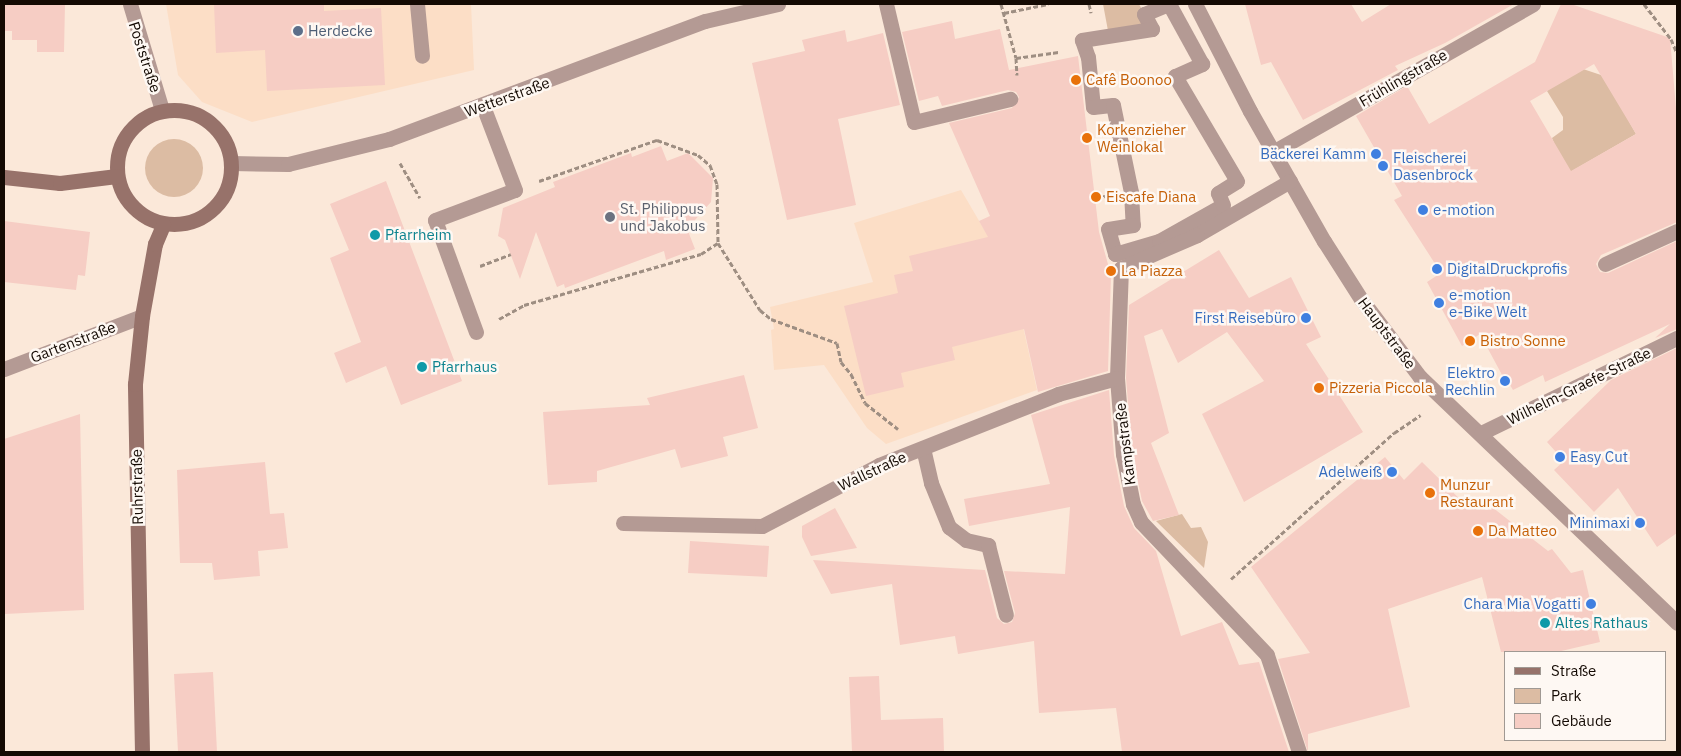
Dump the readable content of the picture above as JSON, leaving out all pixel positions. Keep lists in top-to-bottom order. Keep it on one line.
{"streets":{"main road":["Ruhrstraße"],"street":["Poststraße","Frühlingstraße","Wetterstraße","Hauptstraße","Gartenstraße","Wilhelm-Graefe-Straße","Kampstraße","Wallstraße"]},"crossings":[["Poststraße","Wetterstraße"],["Poststraße","Ruhrstraße"],["Frühlingstraße","Hauptstraße"],["Wetterstraße","Ruhrstraße"],["Hauptstraße","Wilhelm-Graefe-Straße"],["Hauptstraße","Kampstraße"],["Gartenstraße","Ruhrstraße"],["Kampstraße","Wallstraße"]],"places":["Herdecke","Cafê Boonoo","Korkenzieher Weinlokal","Bäckerei Kamm","Fleischerei Dasenbrock","Eiscafe Diana","e-motion","St. Philippus und Jakobus","Pfarrheim","DigitalDruckprofis","La Piazza","e-motion e-Bike Welt","First Reisebüro","Bistro Sonne","Pfarrhaus","Elektro Rechlin","Pizzeria Piccola","Easy Cut","Adelweiß","Munzur Restaurant","Minimaxi","Da Matteo","Chara Mia Vogatti","Altes Rathaus"],"legend":["Straße","Park","Gebäude"]}
